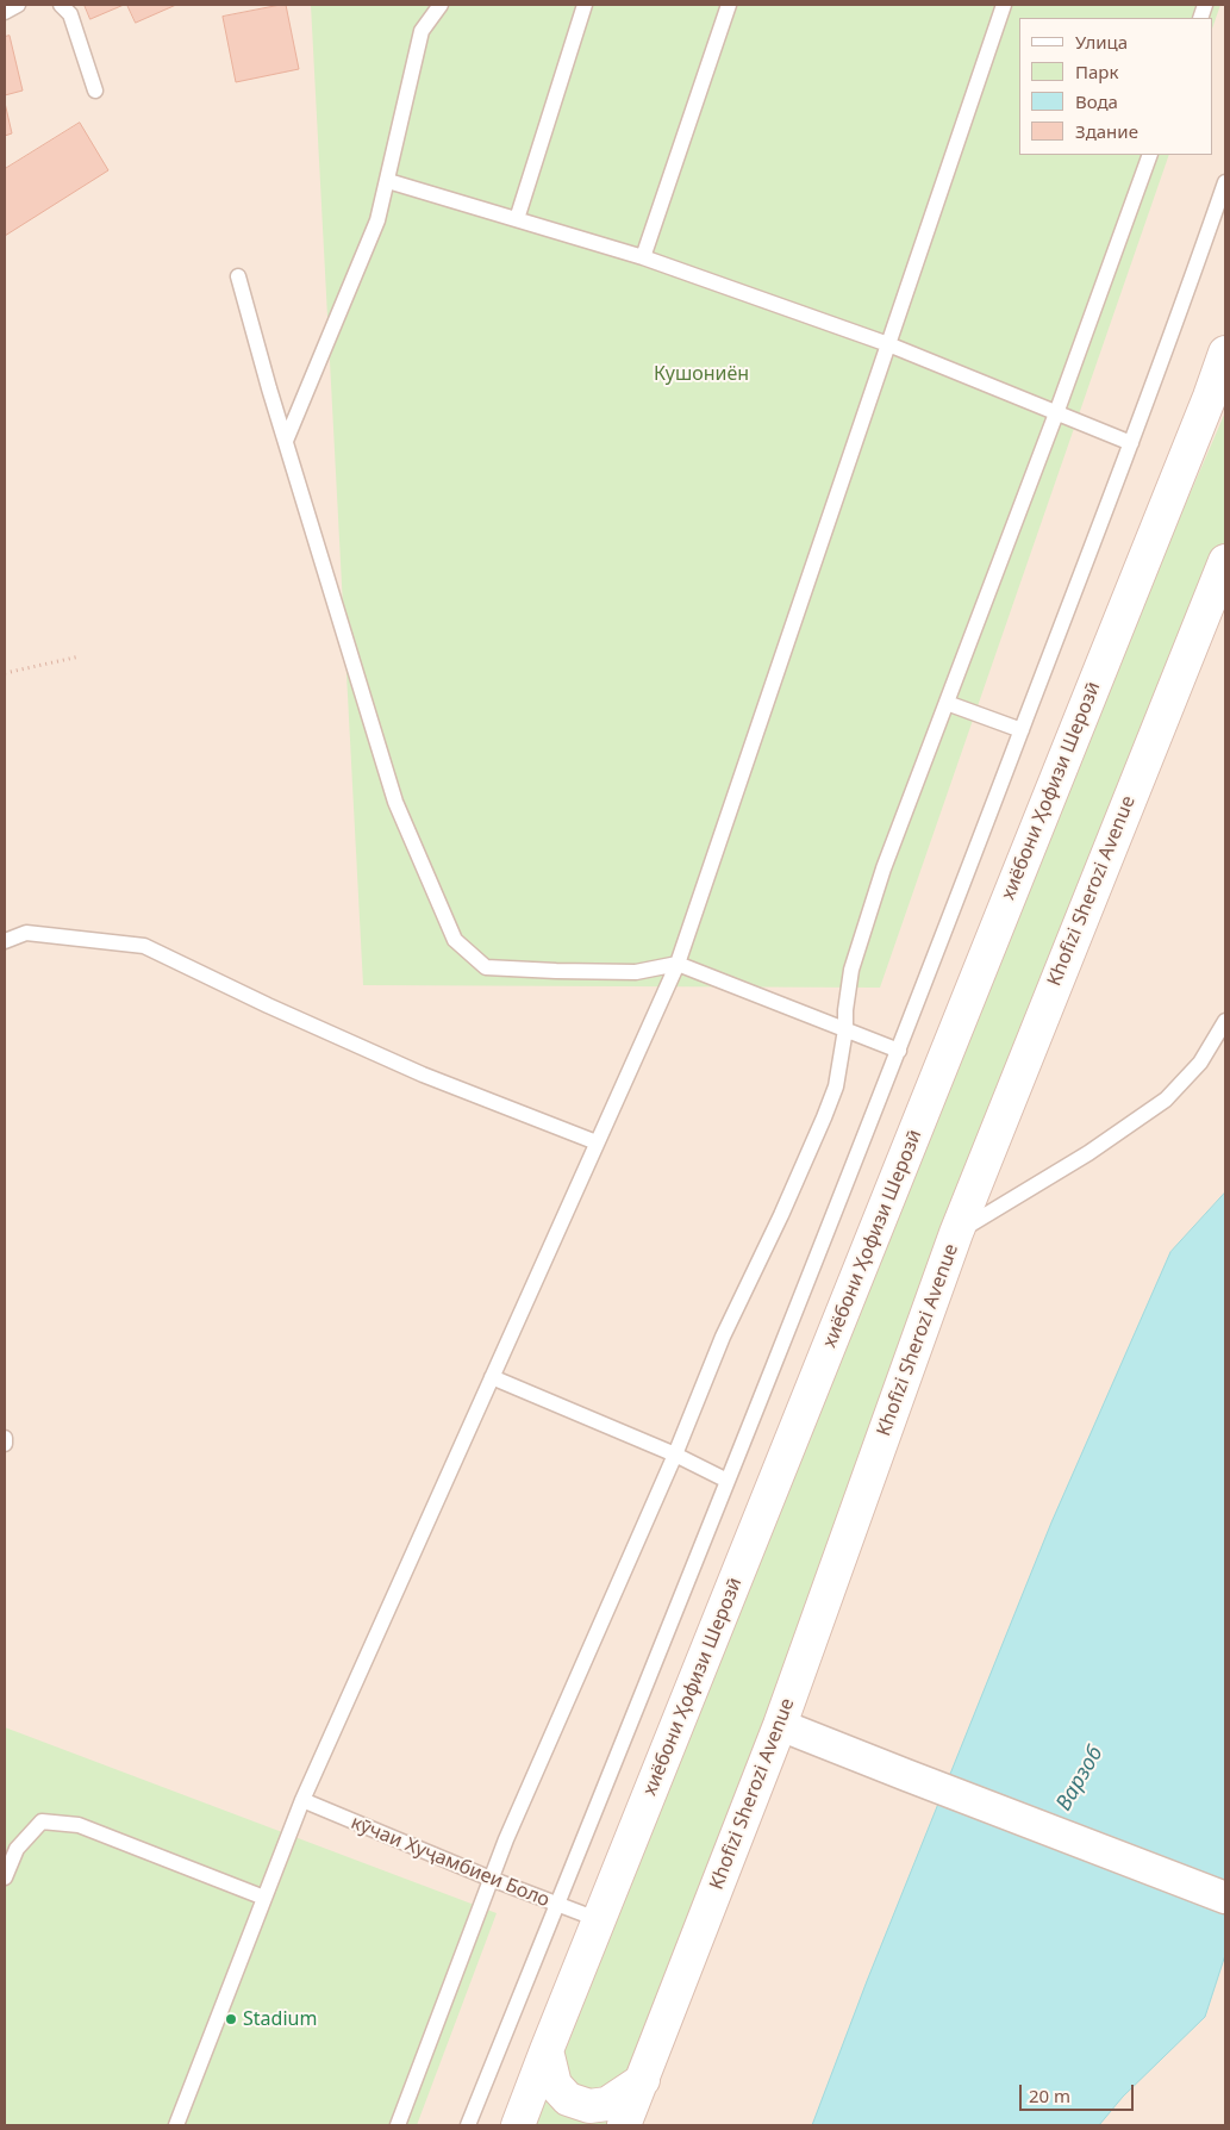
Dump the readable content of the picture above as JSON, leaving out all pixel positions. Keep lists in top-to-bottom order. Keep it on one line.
{"streets":{"main road":["хиёбони Ҳофизи Шерозӣ","Khofizi Sherozi Avenue"],"lane":["кӯчаи Хуҷамбиеи Боло"]},"crossings":[["хиёбони Ҳофизи Шерозӣ","кӯчаи Хуҷамбиеи Боло"]],"water":["Варзоб"],"parks":["Кушониён"],"places":["Stadium"],"legend":["Улица","Парк","Вода","Здание"],"scale_bar":"20 m"}
